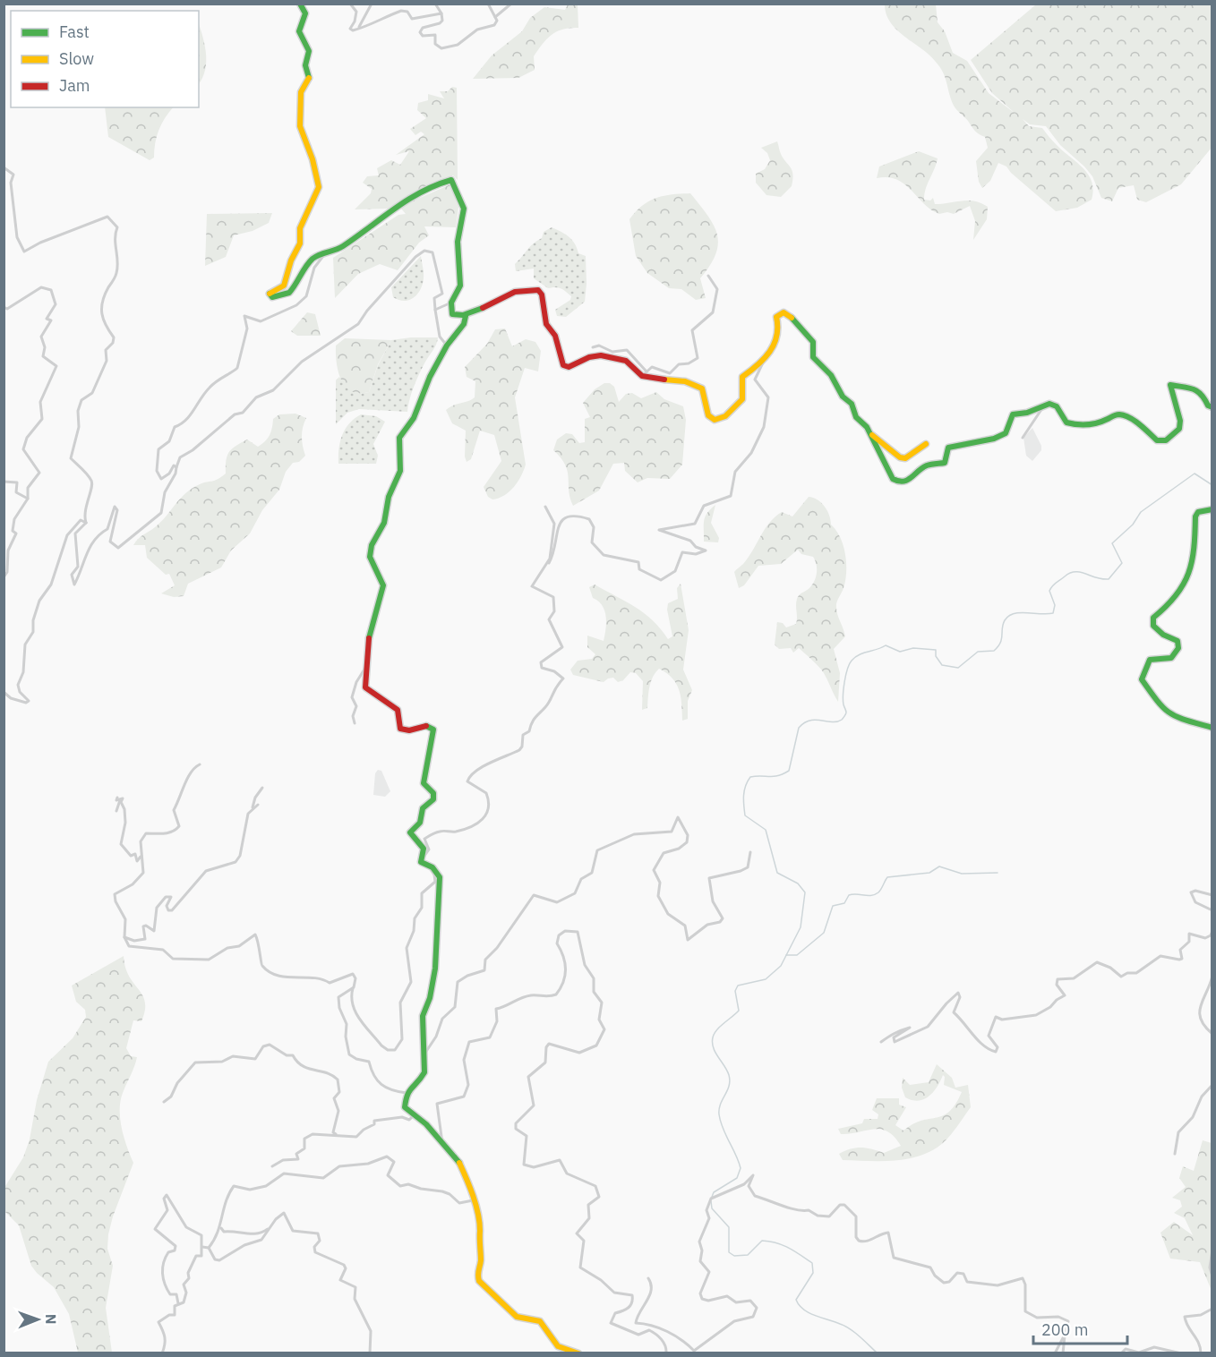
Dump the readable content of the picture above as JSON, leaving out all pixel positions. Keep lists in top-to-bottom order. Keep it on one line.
{"legend":["Fast","Slow","Jam"],"scale_bar":"200 m","north":"right"}
